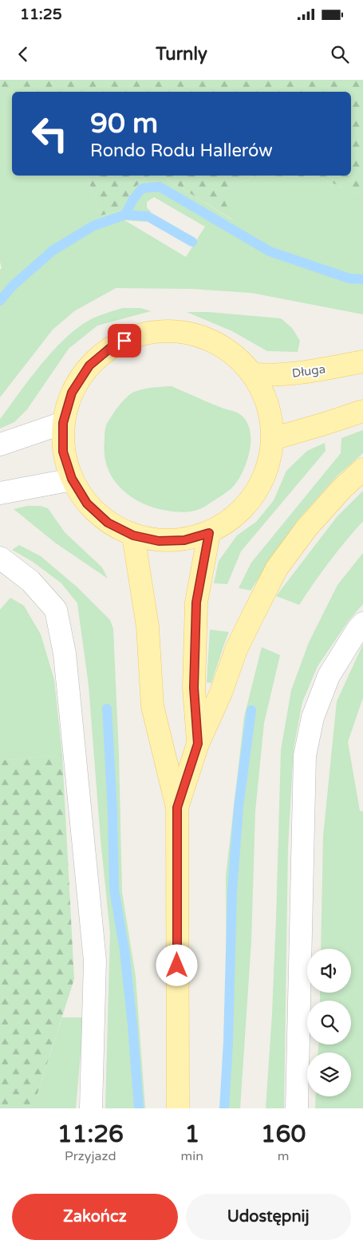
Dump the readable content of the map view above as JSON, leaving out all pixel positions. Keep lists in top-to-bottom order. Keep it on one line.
{"streets":{"main road":["Długa"]},"page":{"status":"11:25","header":"Turnly","turn":["90 m","Rondo Rodu Hallerów"],"eta":["11:26","Przyjazd","1","min","160","m"],"buttons":["Zakończ","Udostępnij"]}}
